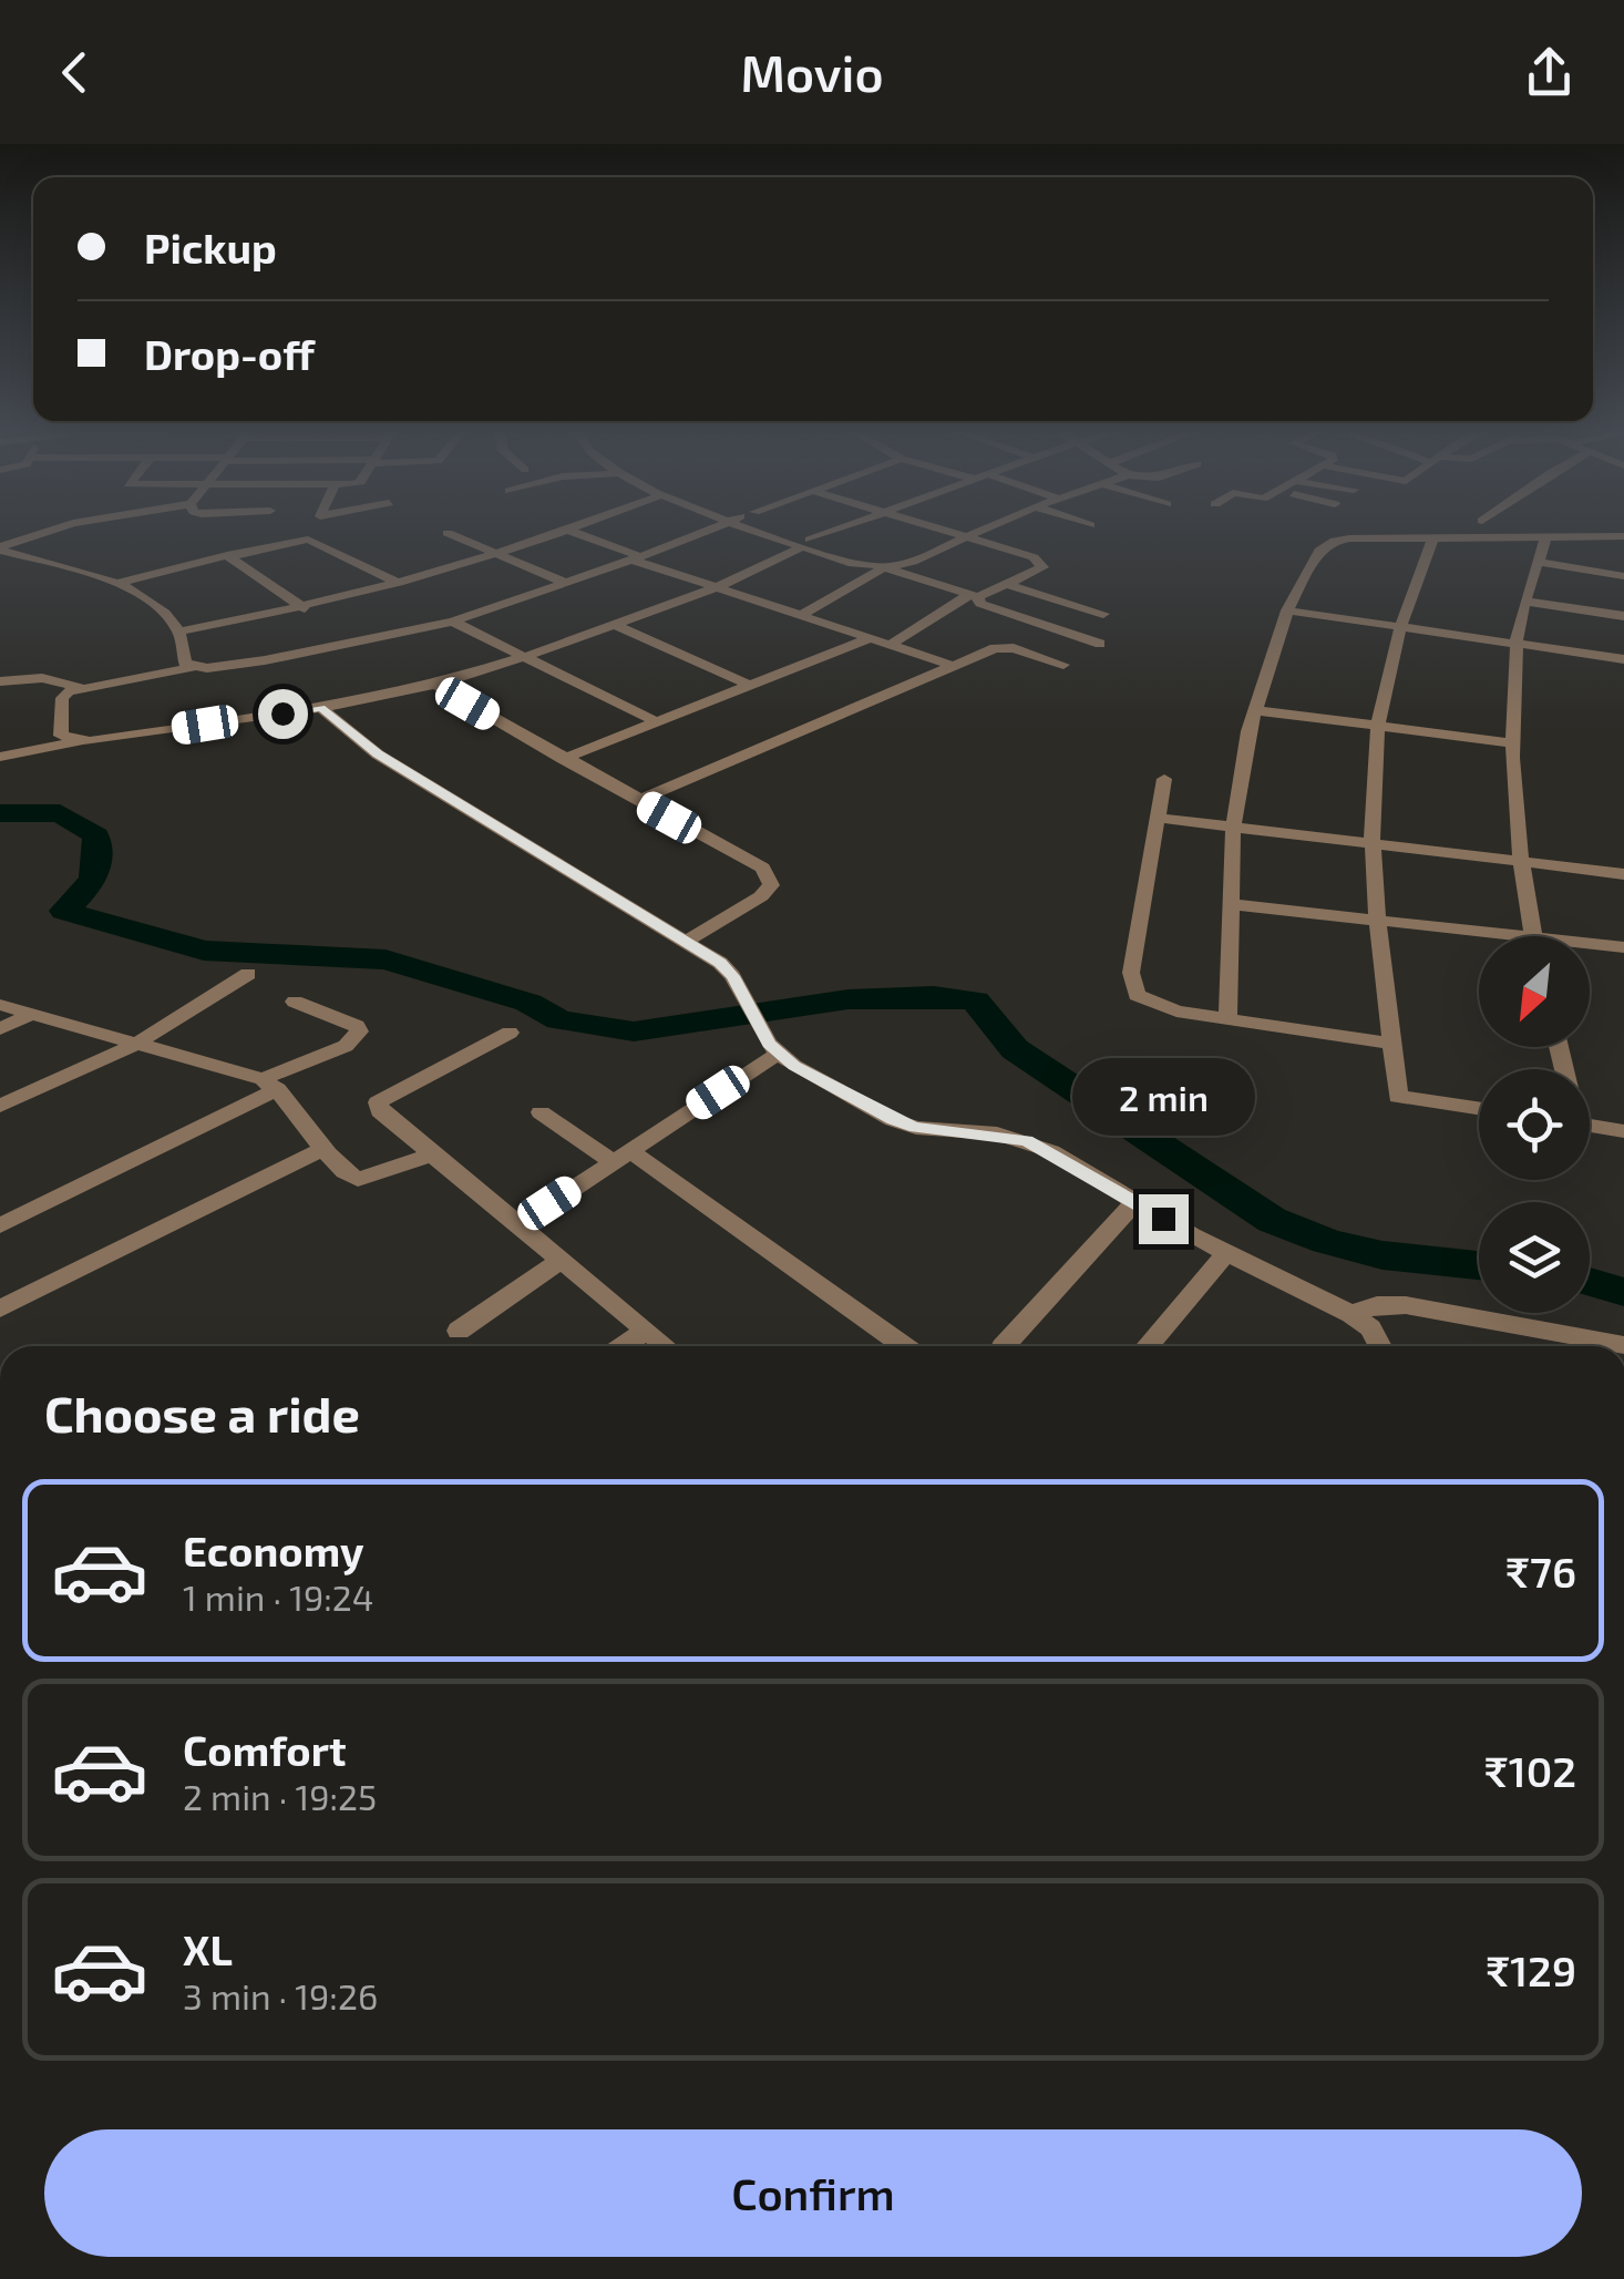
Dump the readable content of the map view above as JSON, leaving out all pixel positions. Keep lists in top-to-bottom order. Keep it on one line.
{"north":"bottom left","page":{"header":"Movio","banner":["Pickup","Drop-off"],"bubble":"2 min","heading":"Choose a ride","list":[{"name":"Economy","note":"1 min · 19:24","value":"₹76"},{"name":"Comfort","note":"2 min · 19:25","value":"₹102"},{"name":"XL","note":"3 min · 19:26","value":"₹129"}],"buttons":"Confirm"}}
